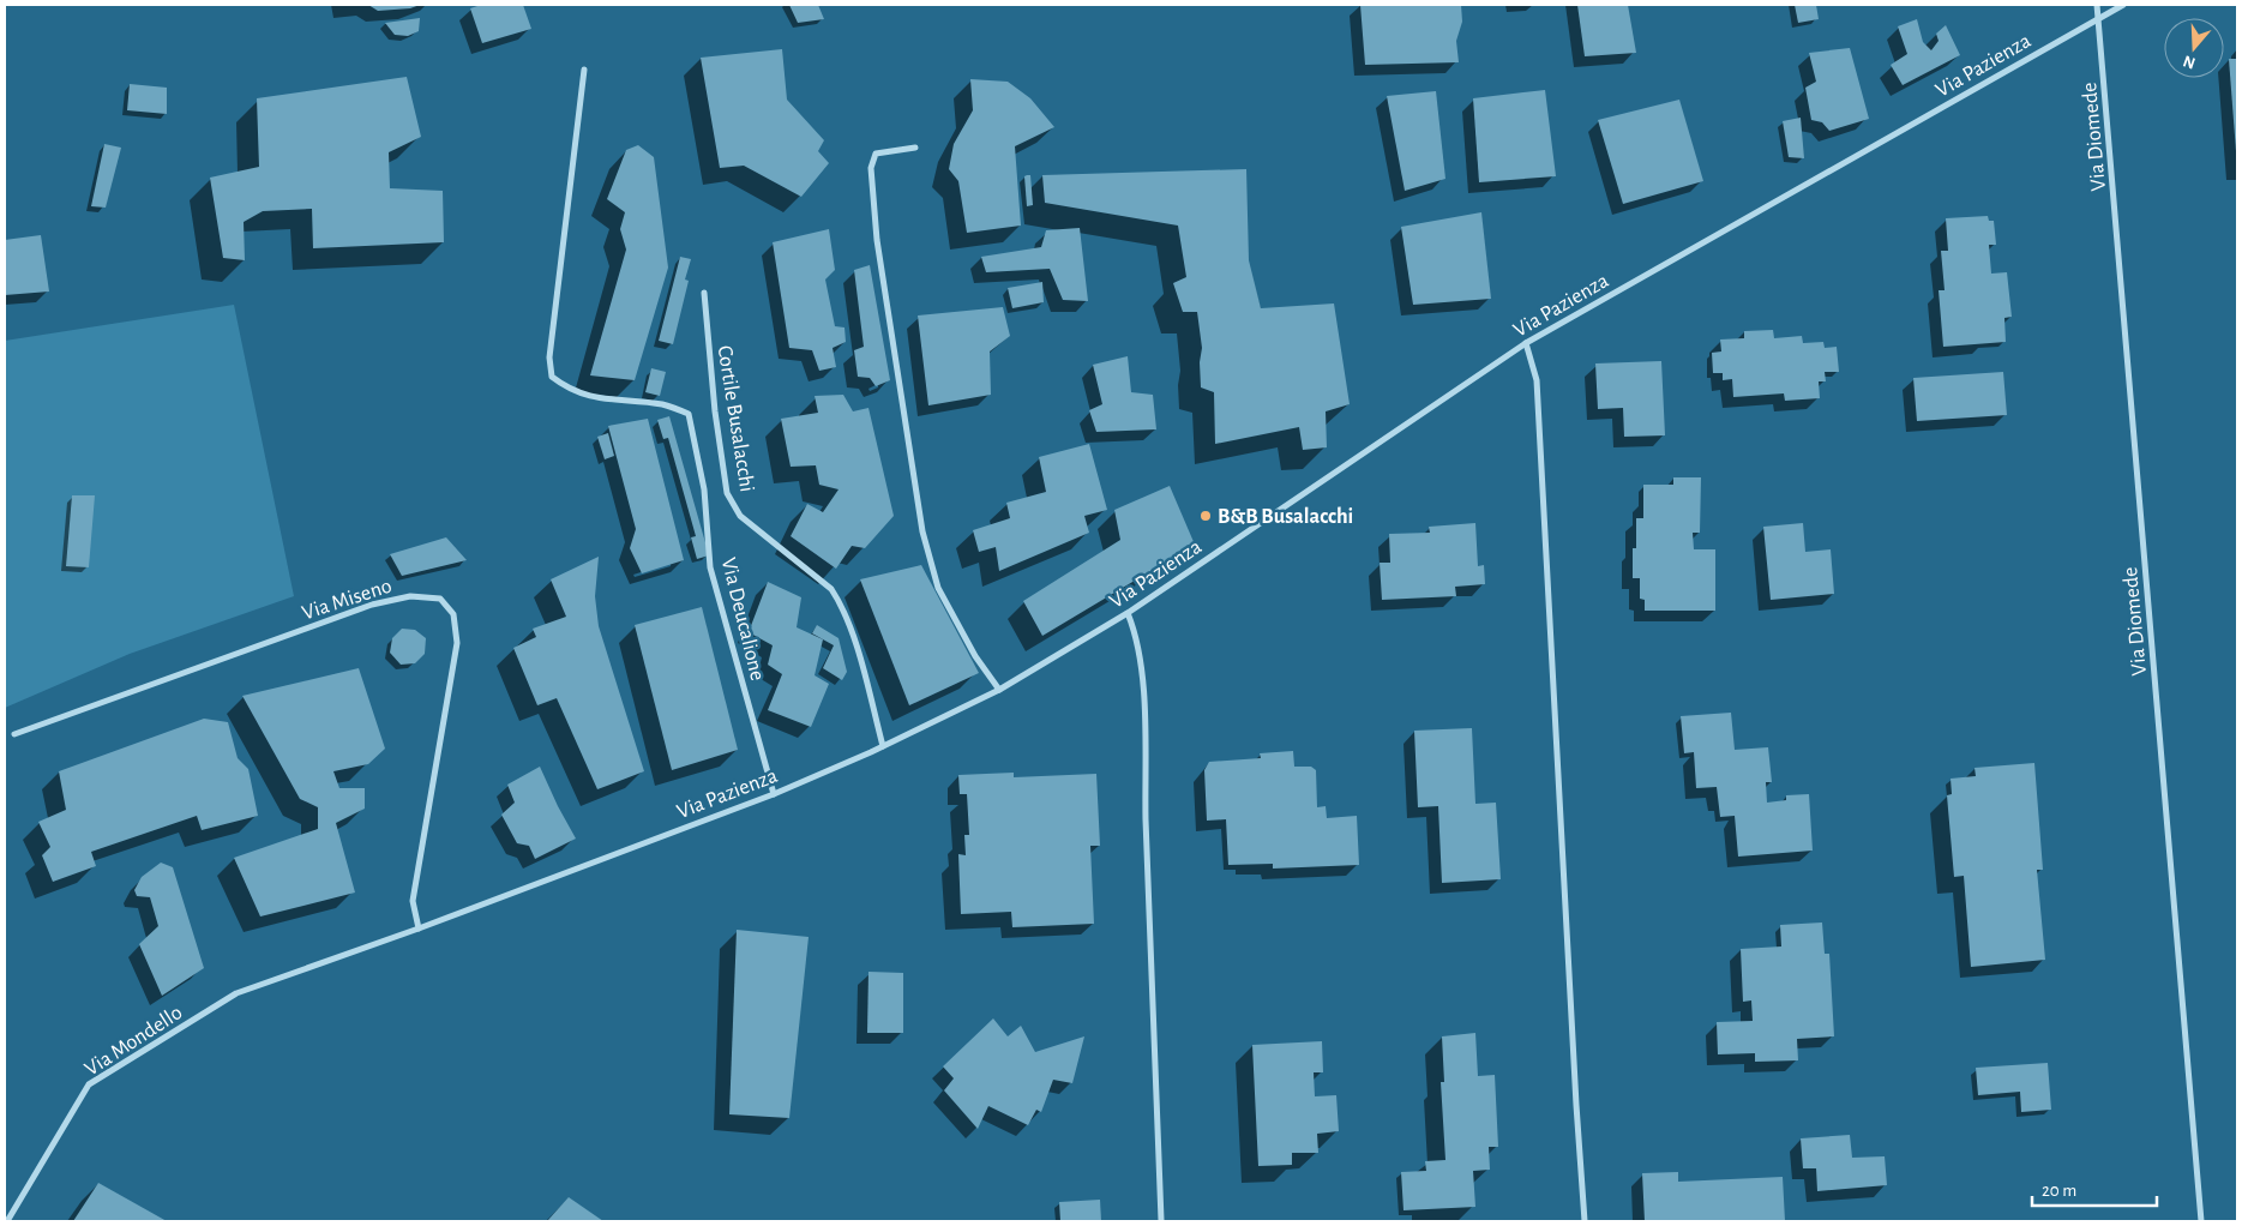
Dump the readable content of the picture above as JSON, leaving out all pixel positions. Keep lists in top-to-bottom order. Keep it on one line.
{"streets":{"street":["Via Pazienza","Via Diomede","Cortile Busalacchi","Via Miseno","Via Deucalione","Via Mondello"]},"crossings":[["Via Pazienza","Via Diomede"],["Via Pazienza","Cortile Busalacchi"],["Via Pazienza","Via Miseno"],["Via Pazienza","Via Deucalione"],["Via Pazienza","Via Mondello"]],"places":["B&B Busalacchi"],"scale_bar":"20 m","north":"bottom"}
